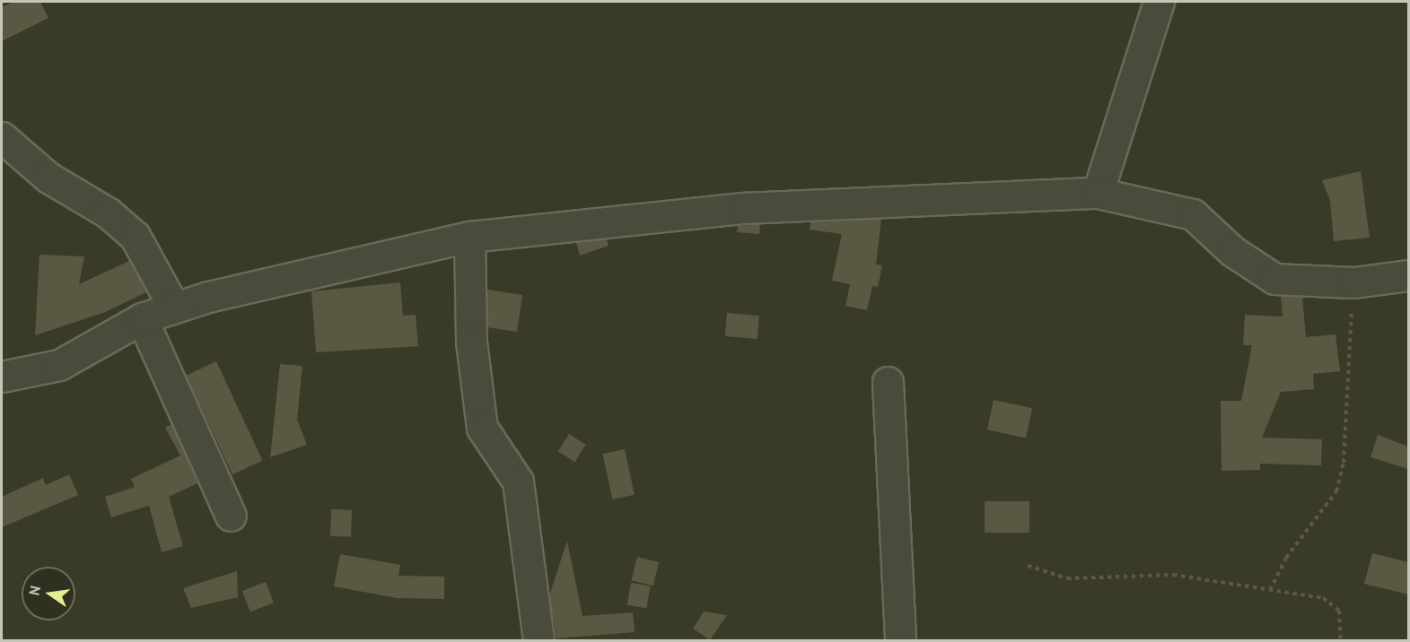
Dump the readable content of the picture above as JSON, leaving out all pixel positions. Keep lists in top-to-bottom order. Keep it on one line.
{"north":"left"}
